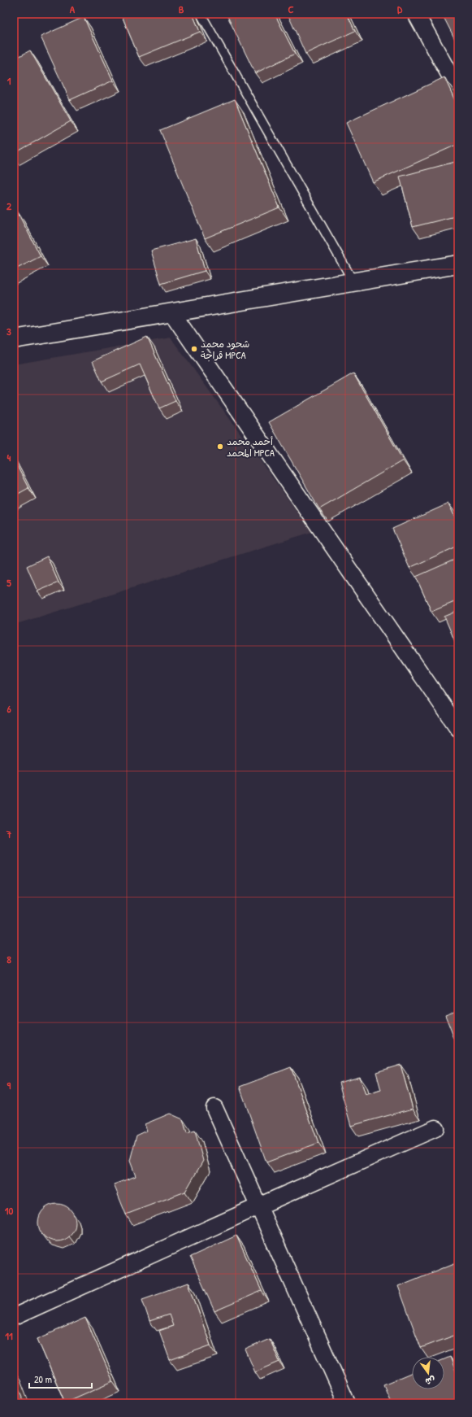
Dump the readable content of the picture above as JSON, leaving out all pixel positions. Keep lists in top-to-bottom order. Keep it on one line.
{"places":["شحود محمد قراجة MPCA","أحمد محمد المحمد MPCA"],"scale_bar":"20 m","north":"bottom","grid":{"columns":["A","B","C","D"],"rows":["1","2","3","4","5","6","7","8","9","10","11"]}}
